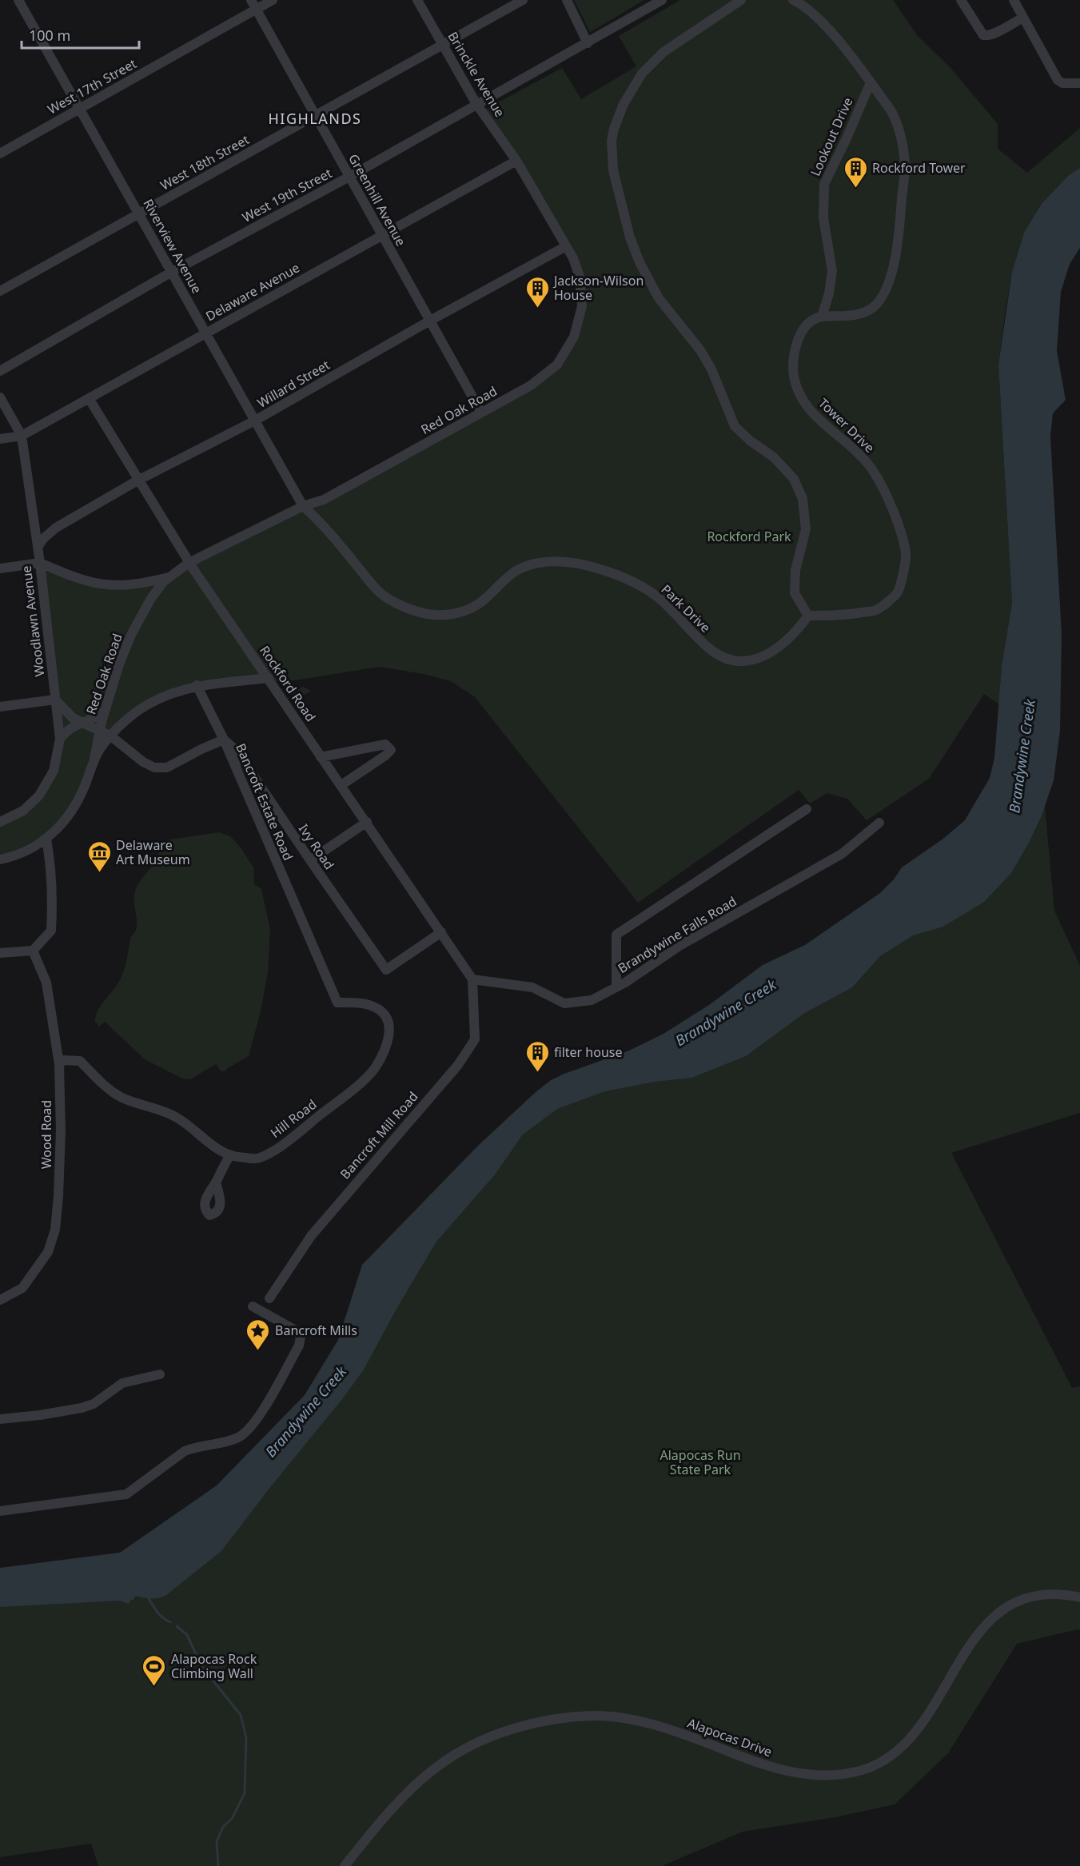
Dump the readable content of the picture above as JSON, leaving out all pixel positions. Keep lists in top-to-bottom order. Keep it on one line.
{"streets":{"street":["Brinckle Avenue","West 17th Street","Lookout Drive","West 18th Street","West 19th Street","Greenhill Avenue","Riverview Avenue","Delaware Avenue","Willard Street","Red Oak Road","Tower Drive","Park Drive","Woodlawn Avenue","Rockford Road","Bancroft Estate Road","Ivy Road","Brandywine Falls Road","Hill Road","Wood Road","Bancroft Mill Road","Alapocas Drive"]},"crossings":[["Brinckle Avenue","West 18th Street"],["Brinckle Avenue","West 19th Street"],["Brinckle Avenue","Delaware Avenue"],["Brinckle Avenue","Red Oak Road"],["West 17th Street","Greenhill Avenue"],["West 17th Street","Riverview Avenue"],["Lookout Drive","Tower Drive"],["West 18th Street","Greenhill Avenue"],["West 18th Street","Riverview Avenue"],["West 19th Street","Greenhill Avenue"],["West 19th Street","Riverview Avenue"],["Greenhill Avenue","Delaware Avenue"],["Greenhill Avenue","Willard Street"],["Greenhill Avenue","Red Oak Road"],["Riverview Avenue","Delaware Avenue"],["Riverview Avenue","Willard Street"],["Riverview Avenue","Red Oak Road"],["Riverview Avenue","Park Drive"],["Delaware Avenue","Red Oak Road"],["Delaware Avenue","Woodlawn Avenue"],["Delaware Avenue","Rockford Road"],["Willard Street","Red Oak Road"],["Willard Street","Woodlawn Avenue"],["Willard Street","Rockford Road"],["Red Oak Road","Park Drive"],["Red Oak Road","Woodlawn Avenue"],["Red Oak Road","Rockford Road"],["Tower Drive","Park Drive"],["Rockford Road","Ivy Road"],["Rockford Road","Brandywine Falls Road"],["Rockford Road","Bancroft Mill Road"],["Bancroft Estate Road","Ivy Road"],["Bancroft Estate Road","Hill Road"],["Brandywine Falls Road","Bancroft Mill Road"],["Hill Road","Wood Road"]],"districts":["HIGHLANDS"],"water":["Brandywine Creek"],"parks":["Rockford Park","Alapocas Run State Park"],"places":{"building":["Rockford Tower","Jackson-Wilson House","filter house"],"museum":["Delaware Art Museum"],"place":["Bancroft Mills"],"sports":["Alapocas Rock Climbing Wall"]},"scale_bar":"100 m"}
